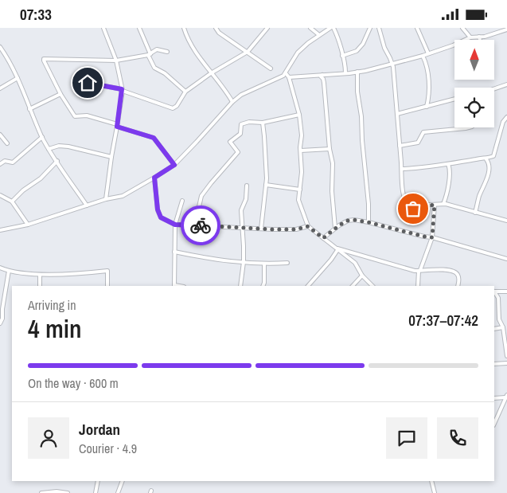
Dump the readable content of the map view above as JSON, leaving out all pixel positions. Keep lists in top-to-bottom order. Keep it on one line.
{"north":"top","page":{"status":"07:33","heading":["4 min","Arriving in","07:37–07:42"],"panel":["Jordan","Courier · 4.9"],"bar":"On the way · 600 m"}}
